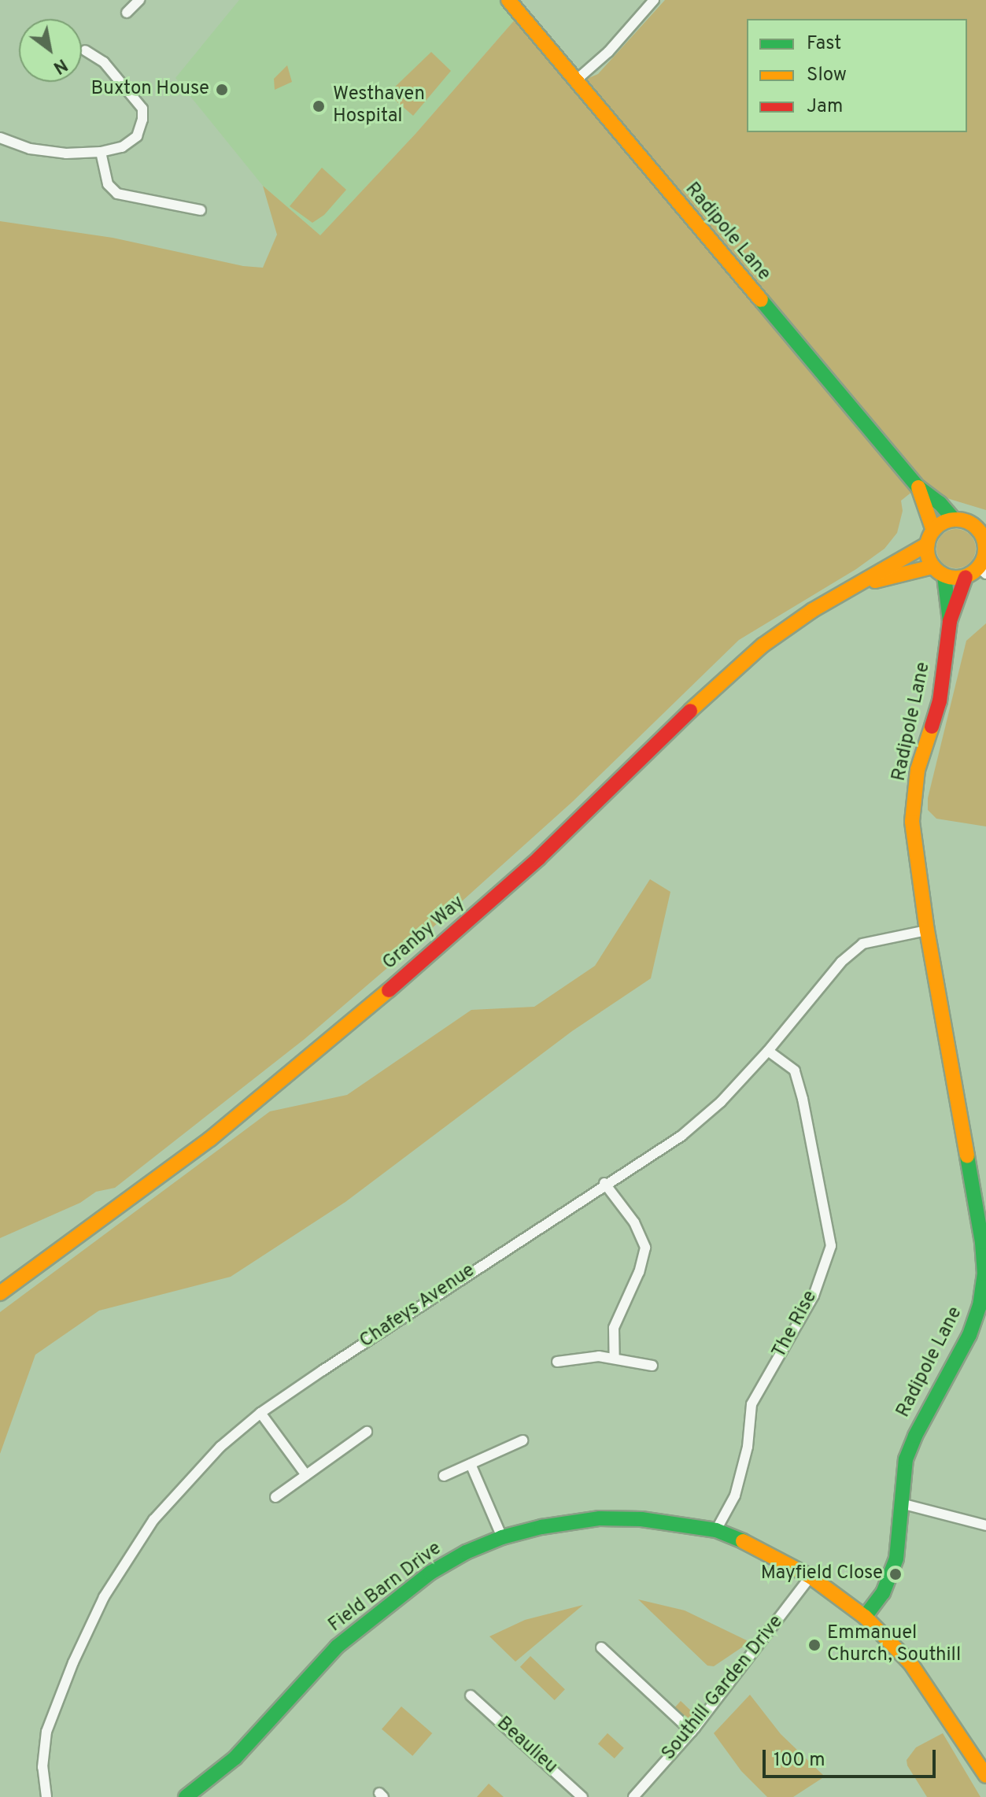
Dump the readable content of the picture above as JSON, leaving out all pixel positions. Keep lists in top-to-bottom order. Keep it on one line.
{"streets":{"main road":["Radipole Lane","Granby Way","Field Barn Drive"],"street":["Chafeys Avenue","The Rise","Southill Garden Drive","Beaulieu"]},"crossings":[["Radipole Lane","Granby Way"],["Radipole Lane","Chafeys Avenue"],["Radipole Lane","Field Barn Drive"],["Chafeys Avenue","The Rise"],["The Rise","Field Barn Drive"],["Field Barn Drive","Southill Garden Drive"]],"places":["Buxton House","Westhaven Hospital","Mayfield Close","Emmanuel Church, Southill"],"legend":["Fast","Slow","Jam"],"scale_bar":"100 m","north":"bottom right"}
